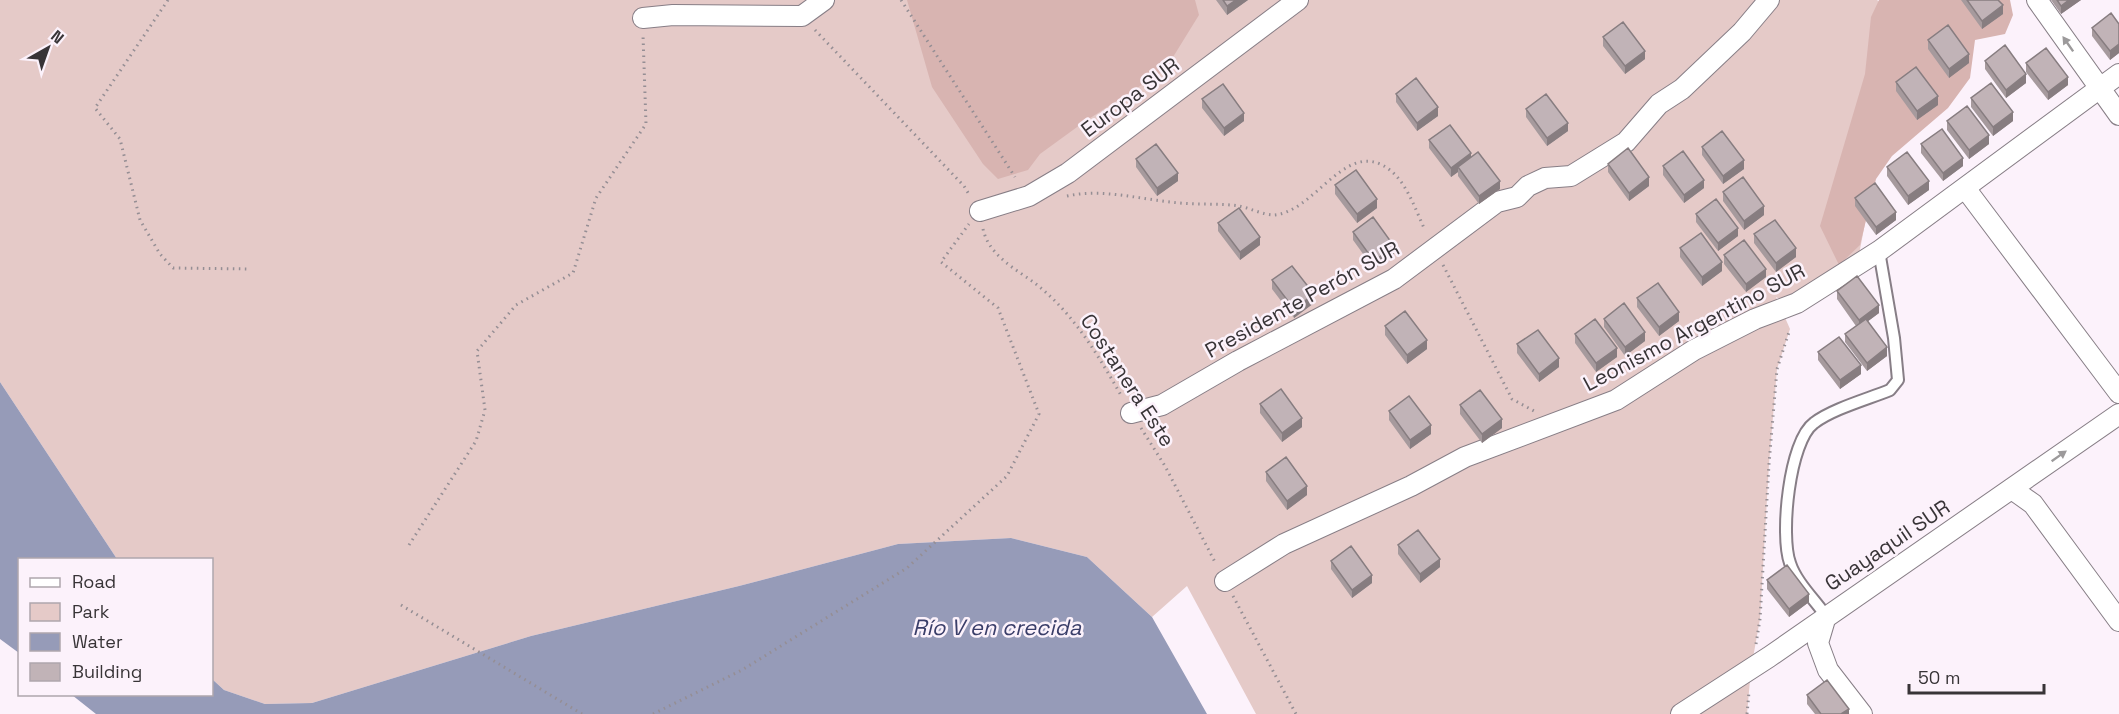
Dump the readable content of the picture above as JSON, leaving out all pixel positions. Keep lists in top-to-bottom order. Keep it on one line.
{"streets":{"street":["Europa SUR","Presidente Perón SUR","Leonismo Argentino SUR","Guayaquil SUR"],"path":["Costanera Este"]},"crossings":[["Europa SUR","Costanera Este"],["Presidente Perón SUR","Costanera Este"],["Leonismo Argentino SUR","Costanera Este"]],"water":["Río V en crecida"],"legend":["Road","Park","Water","Building"],"scale_bar":"50 m","north":"top right"}
